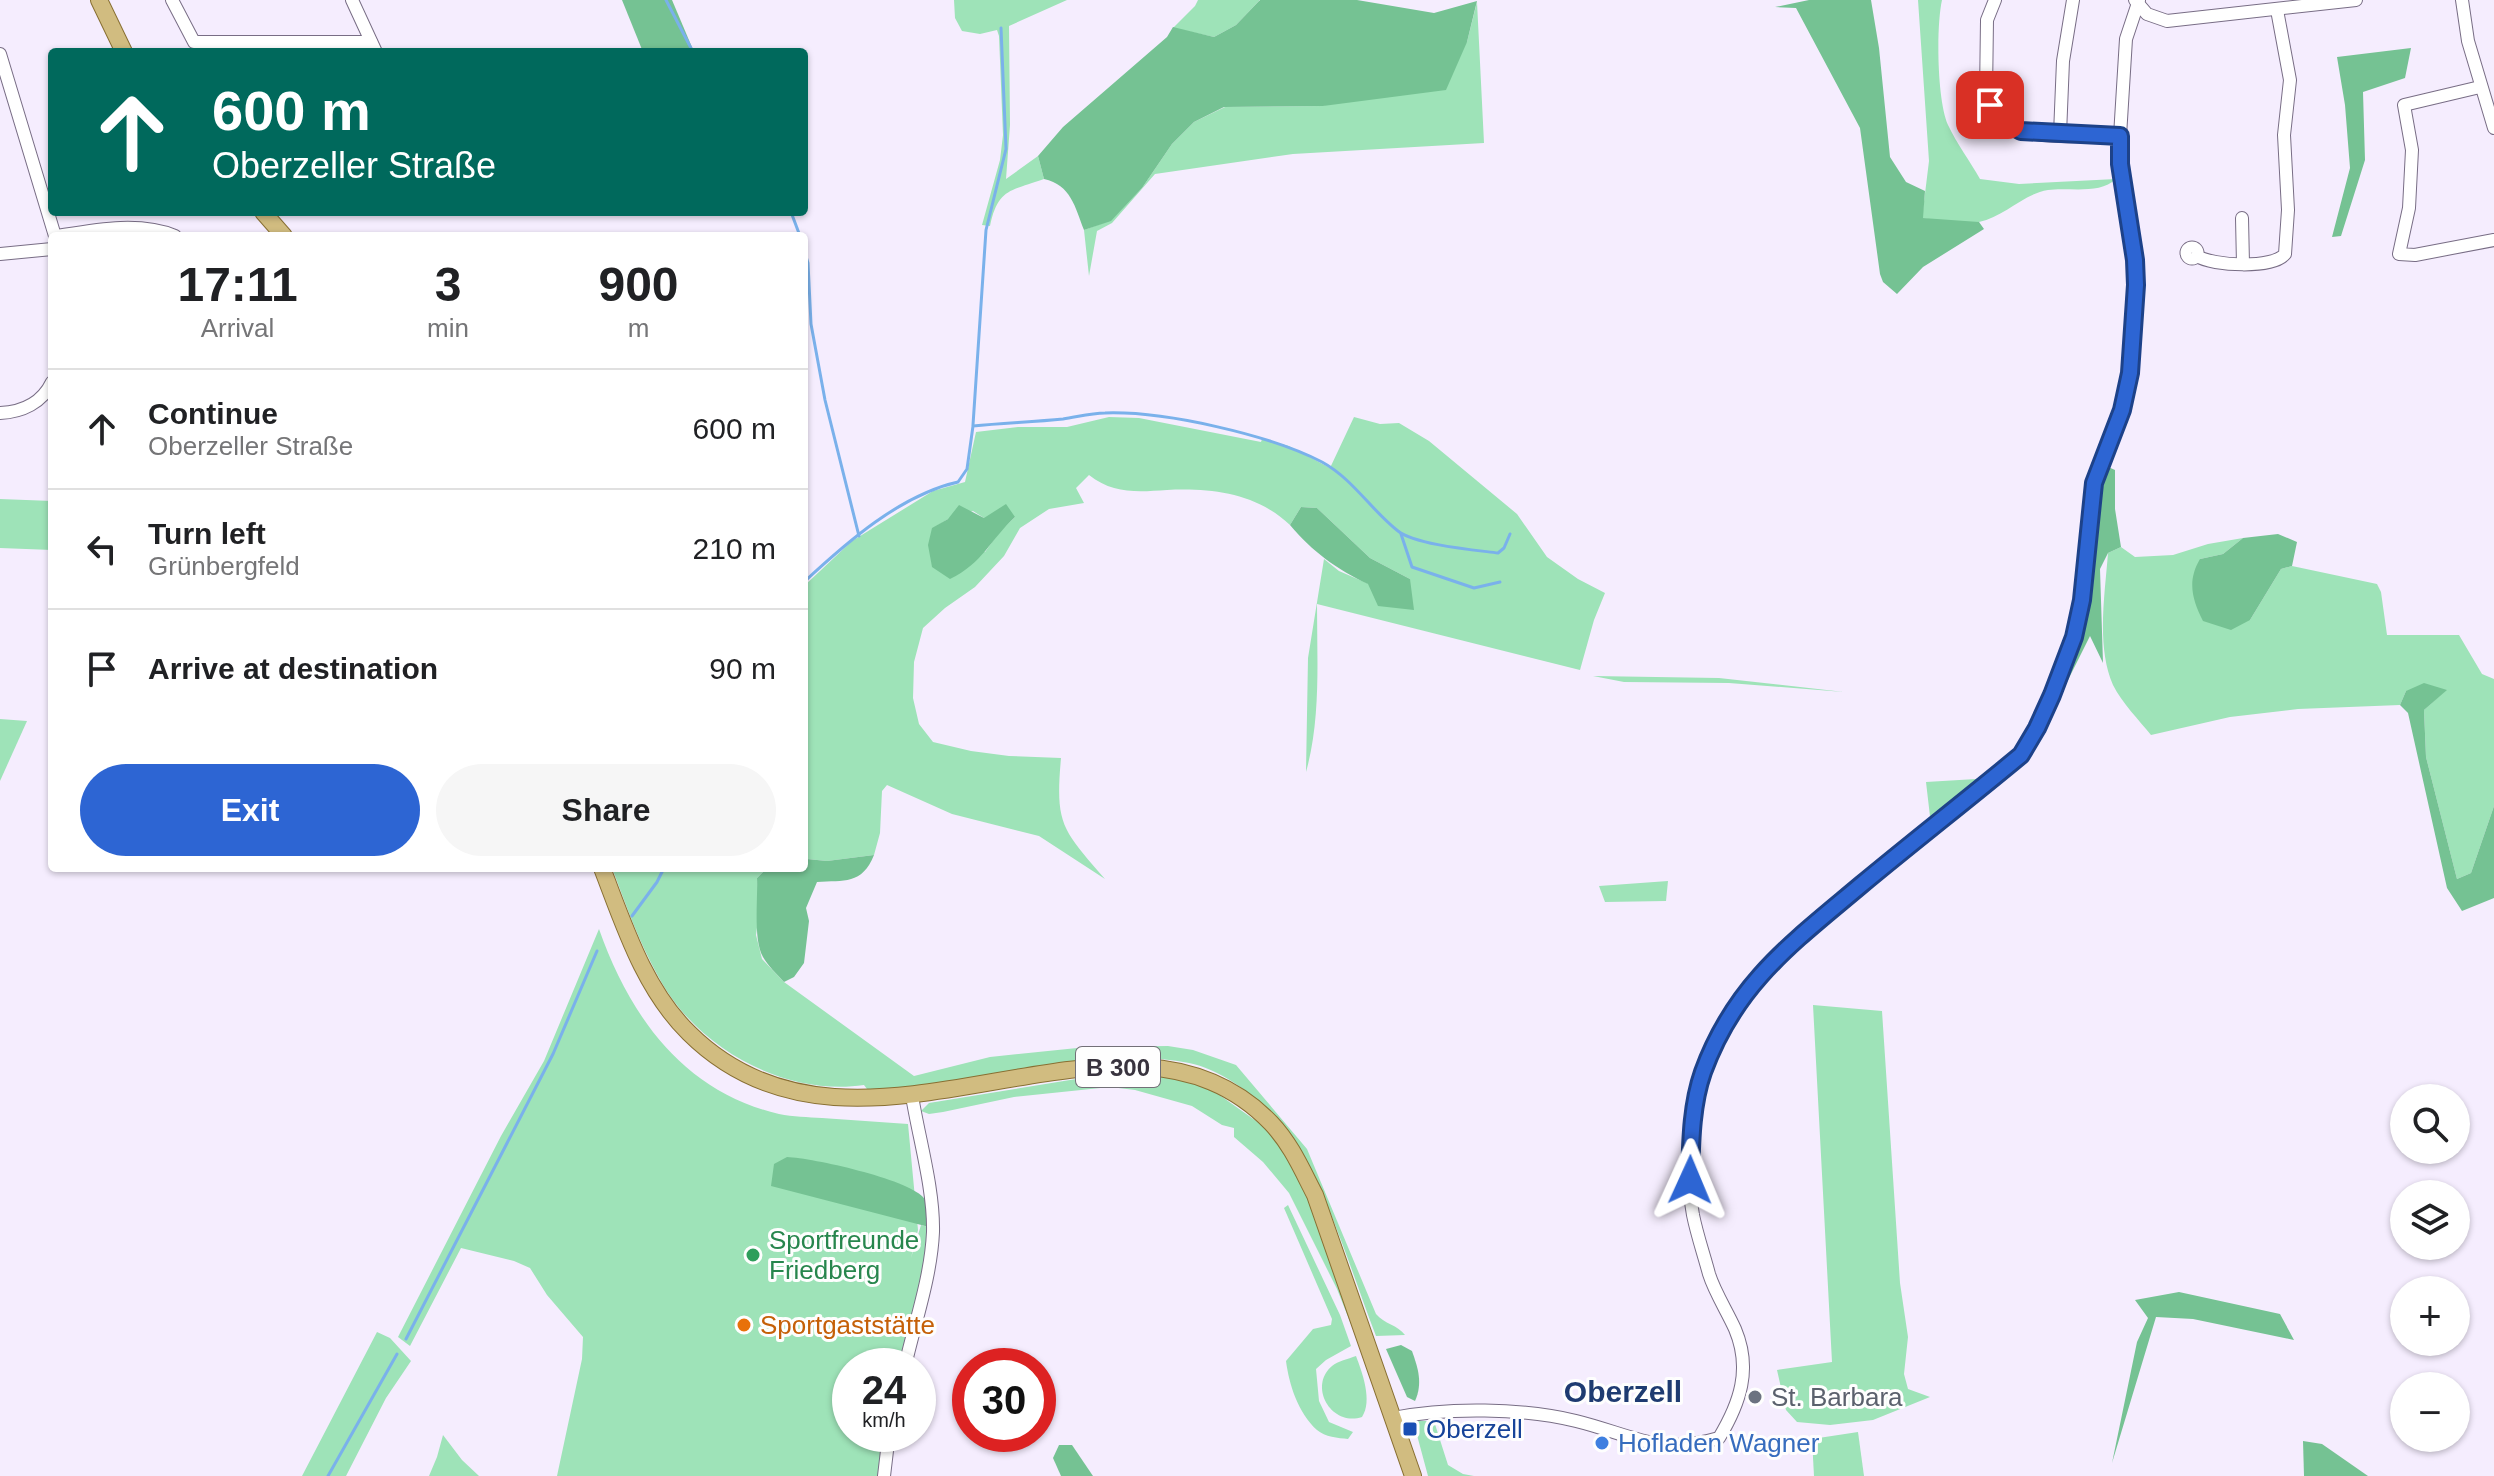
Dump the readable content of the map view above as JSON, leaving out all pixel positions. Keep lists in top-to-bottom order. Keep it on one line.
{"streets":{"main road":["B 300"]},"districts":["Oberzell"],"places":{"other":["Sportfreunde Friedberg","Sportgaststätte","St. Barbara","Hofladen Wagner"],"transit":["Oberzell"]},"page":{"turn":["600 m","Oberzeller Straße"],"eta":["17:11","Arrival","3","min","900","m"],"list":[{"name":"Continue","note":"Oberzeller Straße","value":"600 m"},{"name":"Turn left","note":"Grünbergfeld","value":"210 m"},{"name":"Arrive at destination","value":"90 m"}],"buttons":["Exit","Share"],"map_buttons":["+","−"],"speed":"24 km/h","limit":"30"}}
